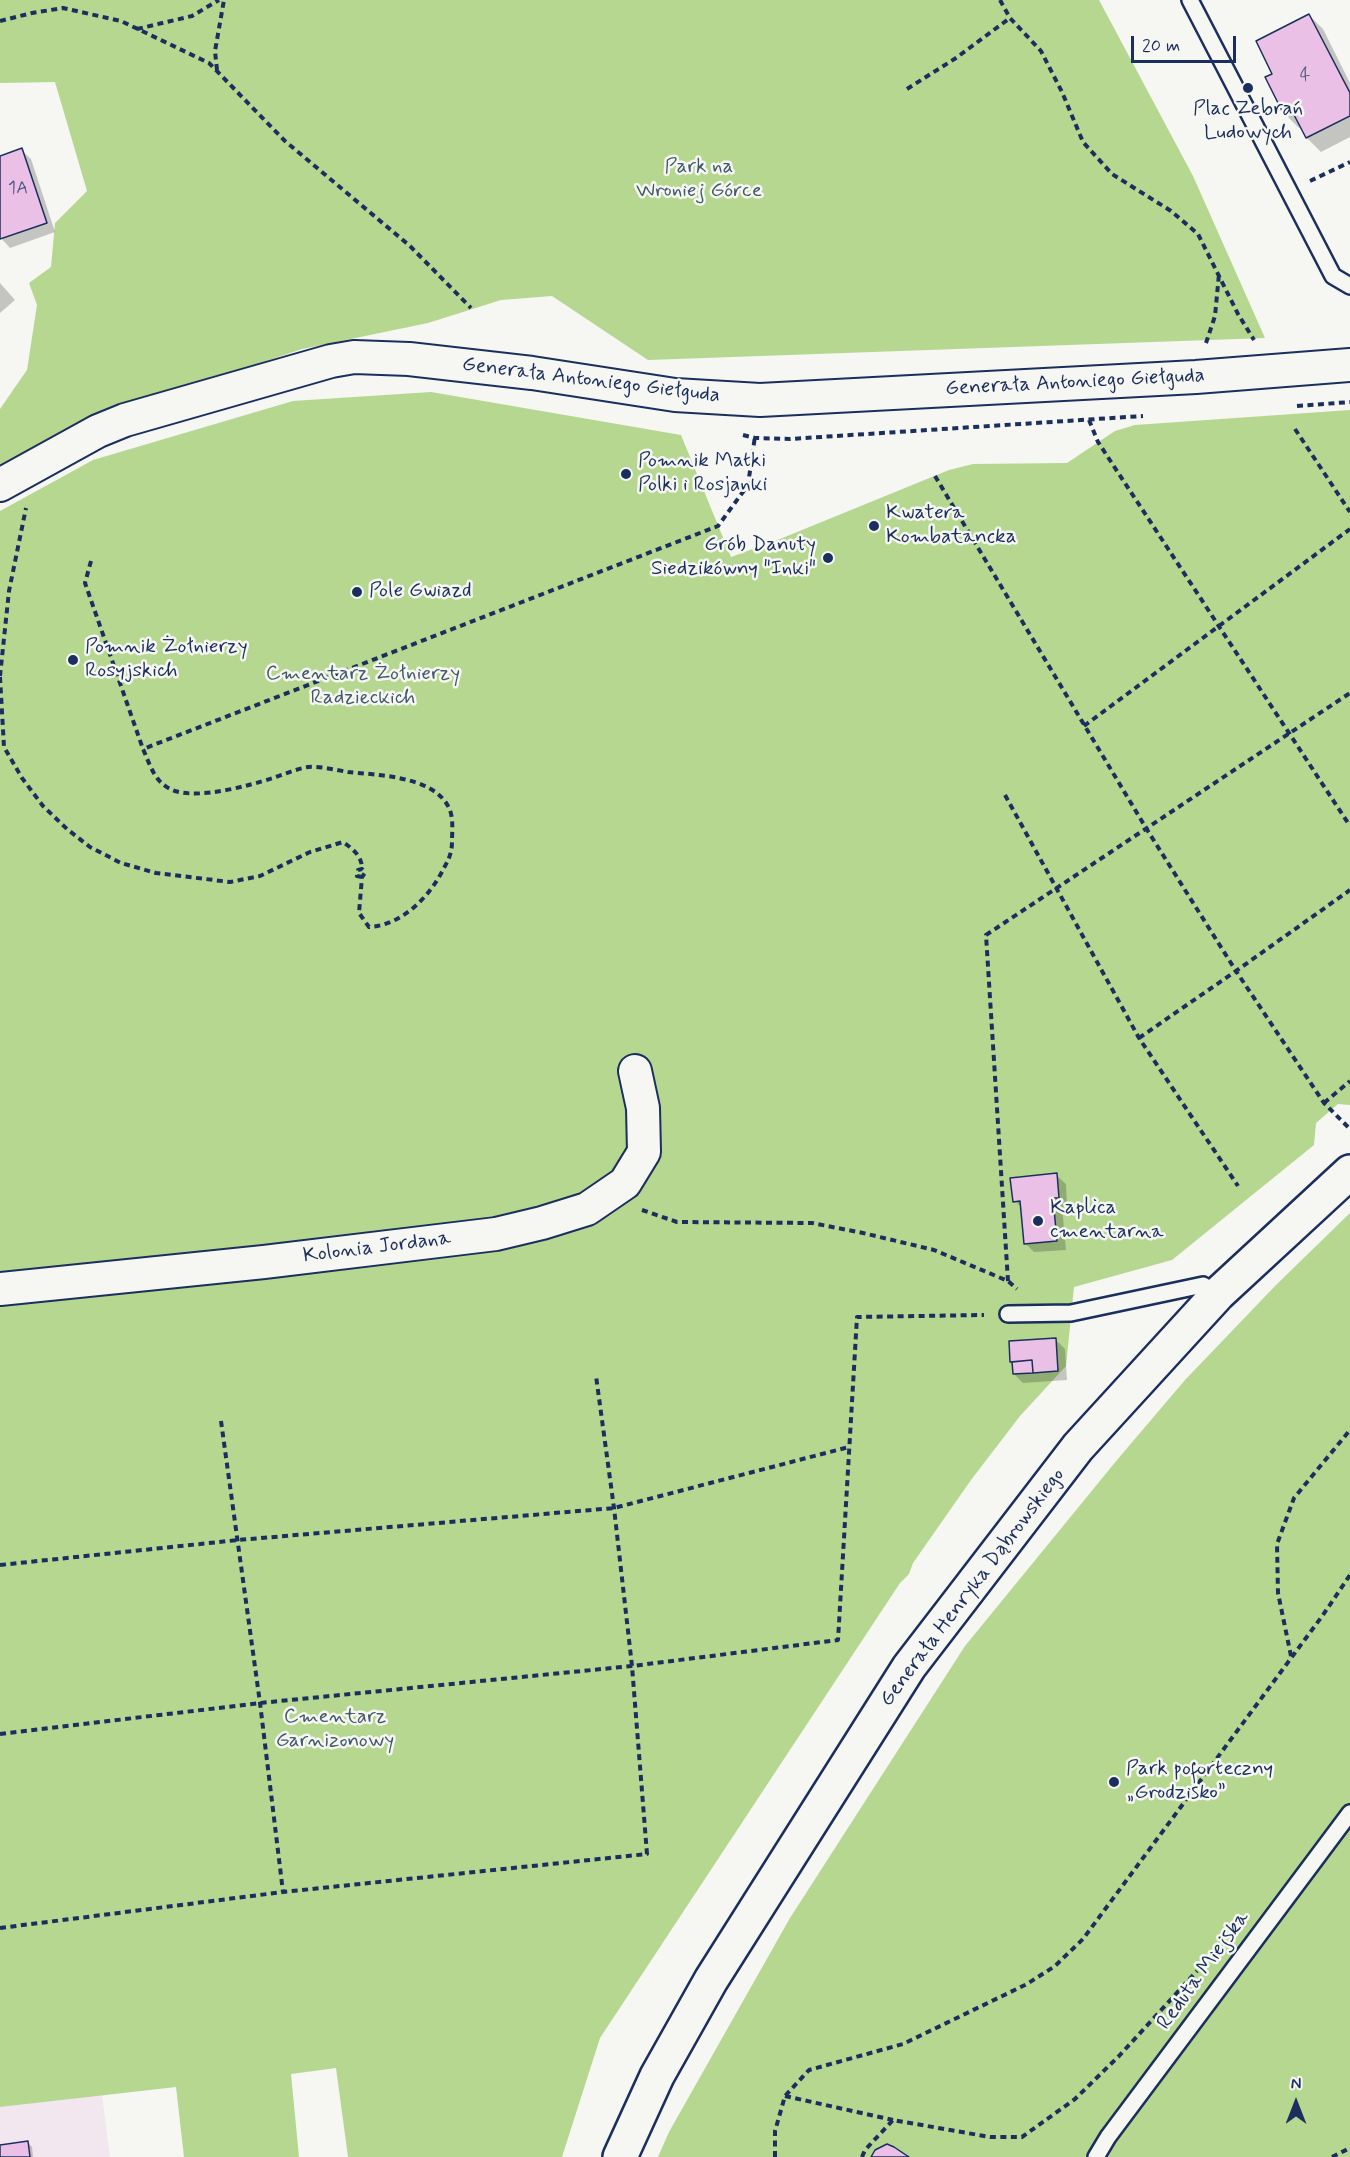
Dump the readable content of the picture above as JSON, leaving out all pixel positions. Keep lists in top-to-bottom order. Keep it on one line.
{"streets":{"street":["Generała Antoniego Giełguda","Kolonia Jordana","Generała Henryka Dąbrowskiego"],"lane":["Reduta Miejska"]},"parks":["Park na Wroniej Górce","Cmentarz Żołnierzy Radzieckich","Cmentarz Garnizonowy"],"places":["Plac Zebrań Ludowych","Pomnik Matki Polki i Rosjanki","Kwatera Kombatancka","Grób Danuty Siedzikówny \"Inki\"","Pole Gwiazd","Pomnik Żołnierzy Rosyjskich","Kaplica cmentarna","Park poforteczny „Grodzisko”"],"house_numbers":["4","1A"],"scale_bar":"20 m","north":"top"}
